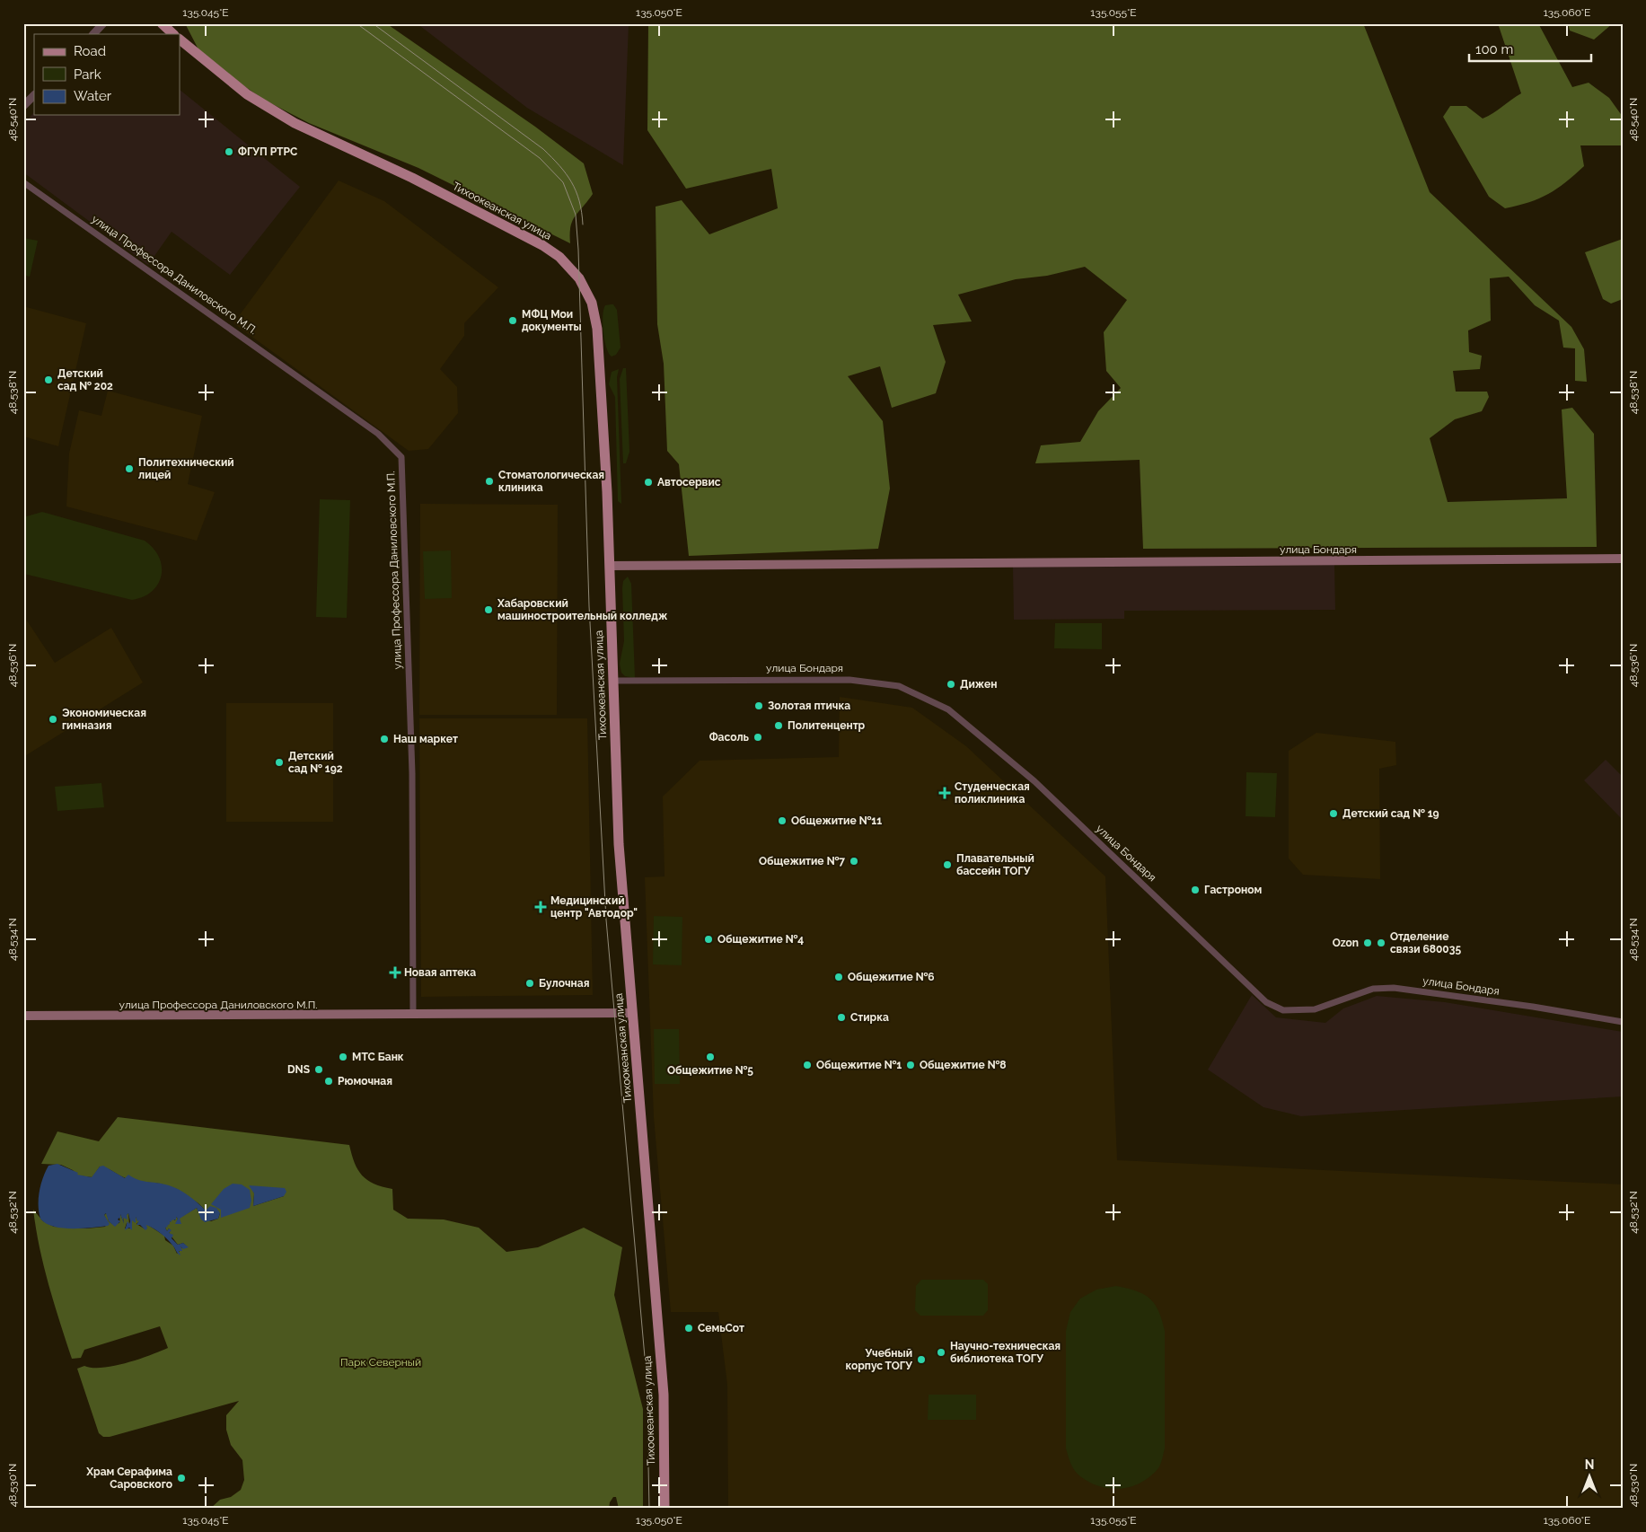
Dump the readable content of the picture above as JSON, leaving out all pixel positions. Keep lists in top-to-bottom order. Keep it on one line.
{"streets":{"main road":["Тихоокеанская улица","улица Профессора Даниловского М.П.","улица Бондаря"]},"crossings":[["Тихоокеанская улица","улица Профессора Даниловского М.П."],["Тихоокеанская улица","улица Бондаря"]],"parks":["Парк Северный"],"places":{"other":["ФГУП РТРС","МФЦ Мои документы","Детский сад № 202","Политехнический лицей","Стоматологическая клиника","Автосервис","Хабаровский машиностроительный колледж","Дижен","Золотая птичка","Экономическая гимназия","Политенцентр","Фасоль","Наш маркет","Детский сад № 192","Детский сад № 19","Общежитие №11","Общежитие №7","Плавательный бассейн ТОГУ","Гастроном","Общежитие №4","Ozon","Отделение связи 680035","Общежитие №6","Булочная","Стирка","МТС Банк","Общежитие №5","Общежитие №1","Общежитие №8","DNS","Рюмочная","СемьСот","Научно-техническая библиотека ТОГУ","Учебный корпус ТОГУ","Храм Серафима Саровского"],"health":["Студенческая поликлиника","Медицинский центр \"Автодор\"","Новая аптека"]},"legend":["Road","Park","Water"],"scale_bar":"100 m","north":"top","coordinates":["135.045°E","135.050°E","135.055°E","135.060°E","48.540°N","48.538°N","48.536°N","48.534°N","48.532°N","48.530°N"]}
